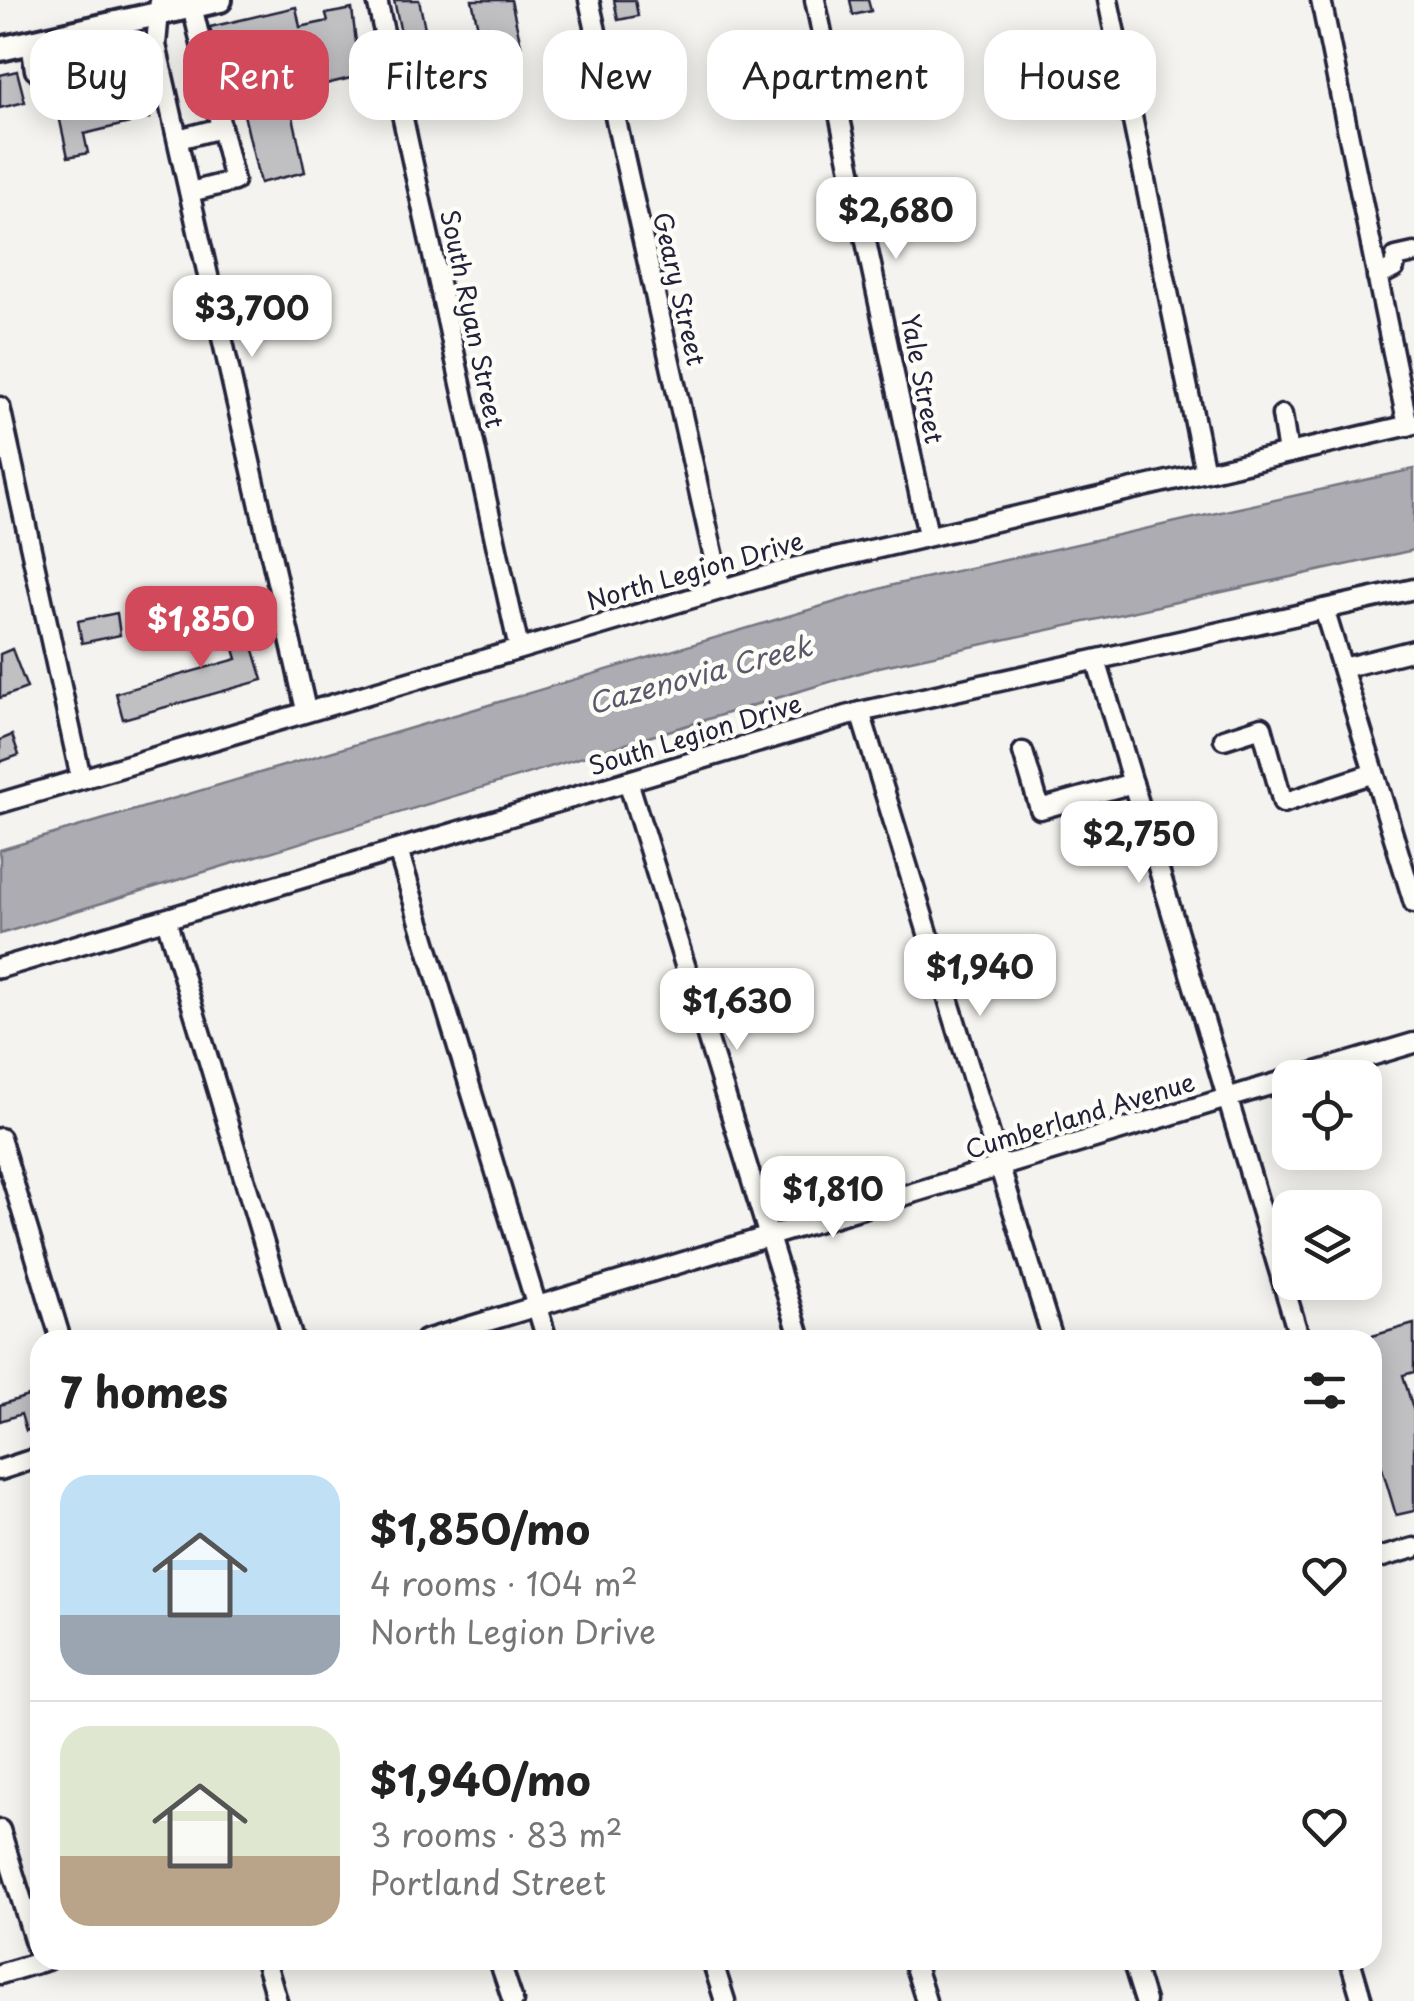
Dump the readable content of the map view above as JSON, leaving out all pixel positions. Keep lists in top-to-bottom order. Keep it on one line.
{"streets":{"street":["Geary Street","South Ryan Street","Yale Street","North Legion Drive","South Legion Drive","Cumberland Avenue"]},"crossings":[["Geary Street","North Legion Drive"],["South Ryan Street","North Legion Drive"],["Yale Street","North Legion Drive"]],"water":["Cazenovia Creek"],"page":{"chip":["Buy","Rent","Filters","New","Apartment","House"],"price":["$2,680","$3,700","$1,850","$2,750","$1,940","$1,630","$1,810"],"heading":"7 homes","list":[{"name":"$1,850/mo","note":"4 rooms · 104 m² · North Legion Drive"},{"name":"$1,940/mo","note":"3 rooms · 83 m² · Portland Street"}]}}
